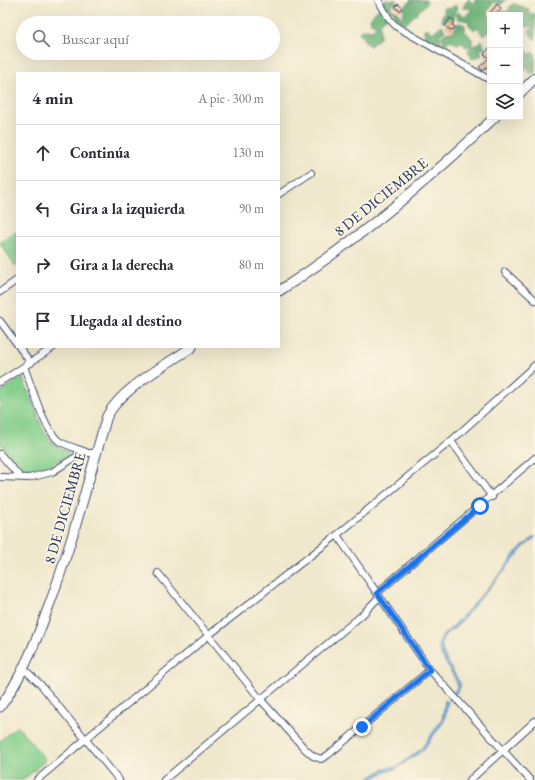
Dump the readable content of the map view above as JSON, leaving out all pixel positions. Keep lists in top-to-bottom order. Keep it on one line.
{"streets":{"street":["8 DE DICIEMBRE"]},"page":{"map_buttons":["+","−"],"search":"Buscar aquí","heading":["4 min","A pie · 300 m"],"list":[["Continúa","130 m"],["Gira a la izquierda","90 m"],["Gira a la derecha","80 m"],"Llegada al destino"]}}
